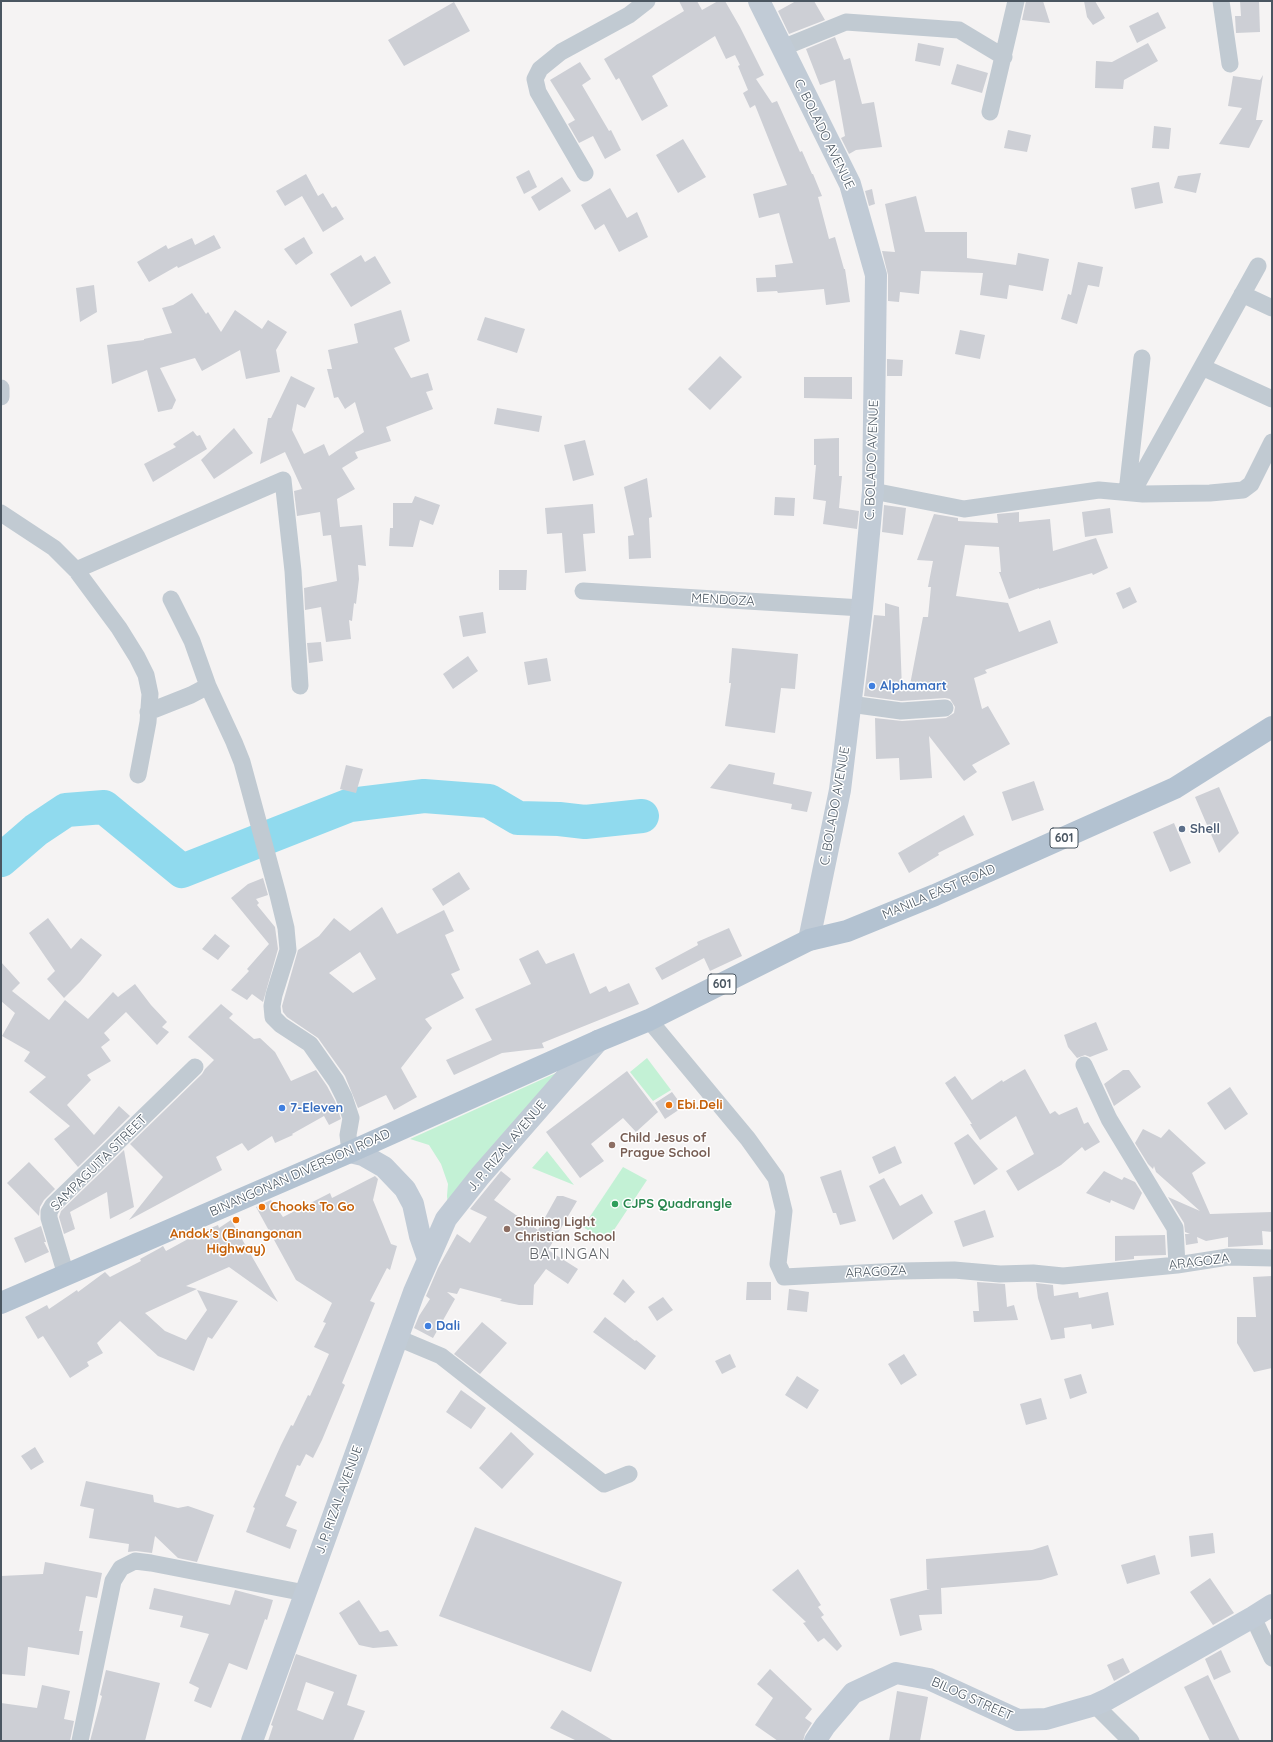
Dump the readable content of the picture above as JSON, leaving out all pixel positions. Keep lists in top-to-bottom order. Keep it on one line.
{"streets":{"main road":["601","MANILA EAST ROAD","BINANGONAN DIVERSION ROAD"],"street":["C. BOLADO AVENUE","MENDOZA","J. P. RIZAL AVENUE","SAMPAGUITA STREET","ARAGOZA","BILOG STREET"]},"crossings":[["C. BOLADO AVENUE","MENDOZA"],["C. BOLADO AVENUE","MANILA EAST ROAD"],["MANILA EAST ROAD","J. P. RIZAL AVENUE"],["MANILA EAST ROAD","BINANGONAN DIVERSION ROAD"],["MANILA EAST ROAD","ARAGOZA"],["J. P. RIZAL AVENUE","BINANGONAN DIVERSION ROAD"],["SAMPAGUITA STREET","BINANGONAN DIVERSION ROAD"]],"districts":["BATINGAN"],"places":["Alphamart","Shell","Ebi.Deli","7-Eleven","Child Jesus of Prague School","CJPS Quadrangle","Chooks To Go","Andok's (Binangonan Highway)","Shining Light Christian School","Dali"]}
